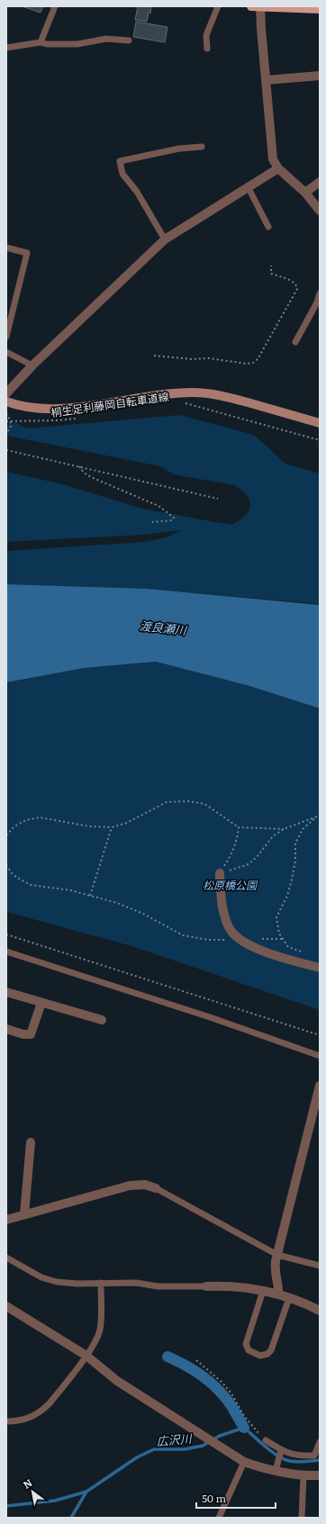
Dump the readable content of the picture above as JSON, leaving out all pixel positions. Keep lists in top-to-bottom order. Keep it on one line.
{"streets":{"path":["桐生足利藤岡自転車道線"]},"water":["渡良瀬川","広沢川"],"parks":["松原橋公園"],"scale_bar":"50 m","north":"top left"}
